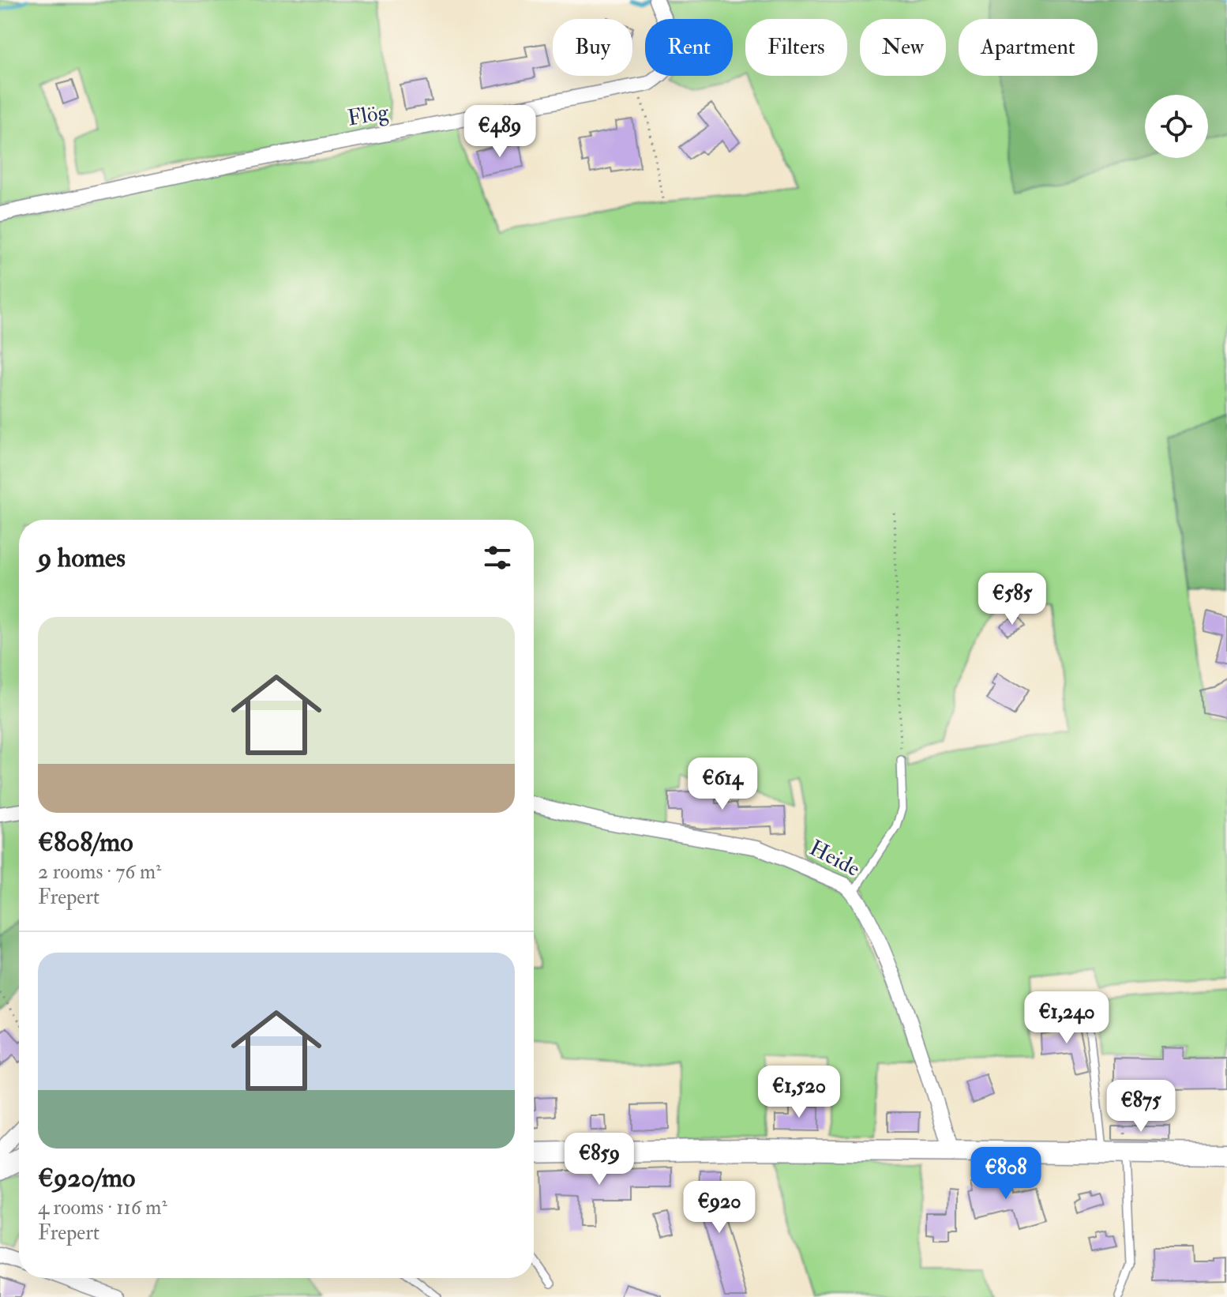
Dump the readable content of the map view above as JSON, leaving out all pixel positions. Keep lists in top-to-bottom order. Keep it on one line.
{"streets":{"street":["Flög","Heide"]},"page":{"chip":["Buy","Rent","Filters","New","Apartment"],"price":["€489","€585","€614","€1,240","€1,520","€875","€859","€808","€920"],"heading":"9 homes","list":[{"name":"€808/mo","note":"2 rooms · 76 m² · Frepert"},{"name":"€920/mo","note":"4 rooms · 116 m² · Frepert"}]}}
